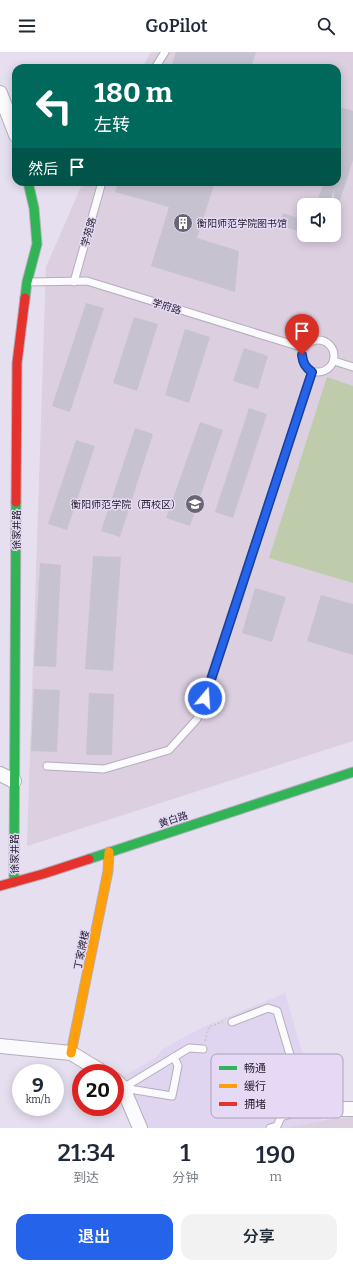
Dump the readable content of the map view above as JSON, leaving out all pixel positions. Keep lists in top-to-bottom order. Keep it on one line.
{"streets":{"street":["徐家井路","黄白路","丁家牌楼"],"lane":["学苑路","学府路"]},"crossings":[["学苑路","学府路"],["学府路","徐家井路"],["徐家井路","黄白路"],["黄白路","丁家牌楼"]],"places":{"building":["衡阳师范学院图书馆"],"school or university":["衡阳师范学院（西校区）"]},"legend":["畅通","缓行","拥堵"],"page":{"header":"GoPilot","turn":["180 m","左转"],"then":"然后","speed":"9 km/h","limit":"20","eta":["21:34","到达","1","分钟","190","m"],"buttons":["退出","分享"]}}
